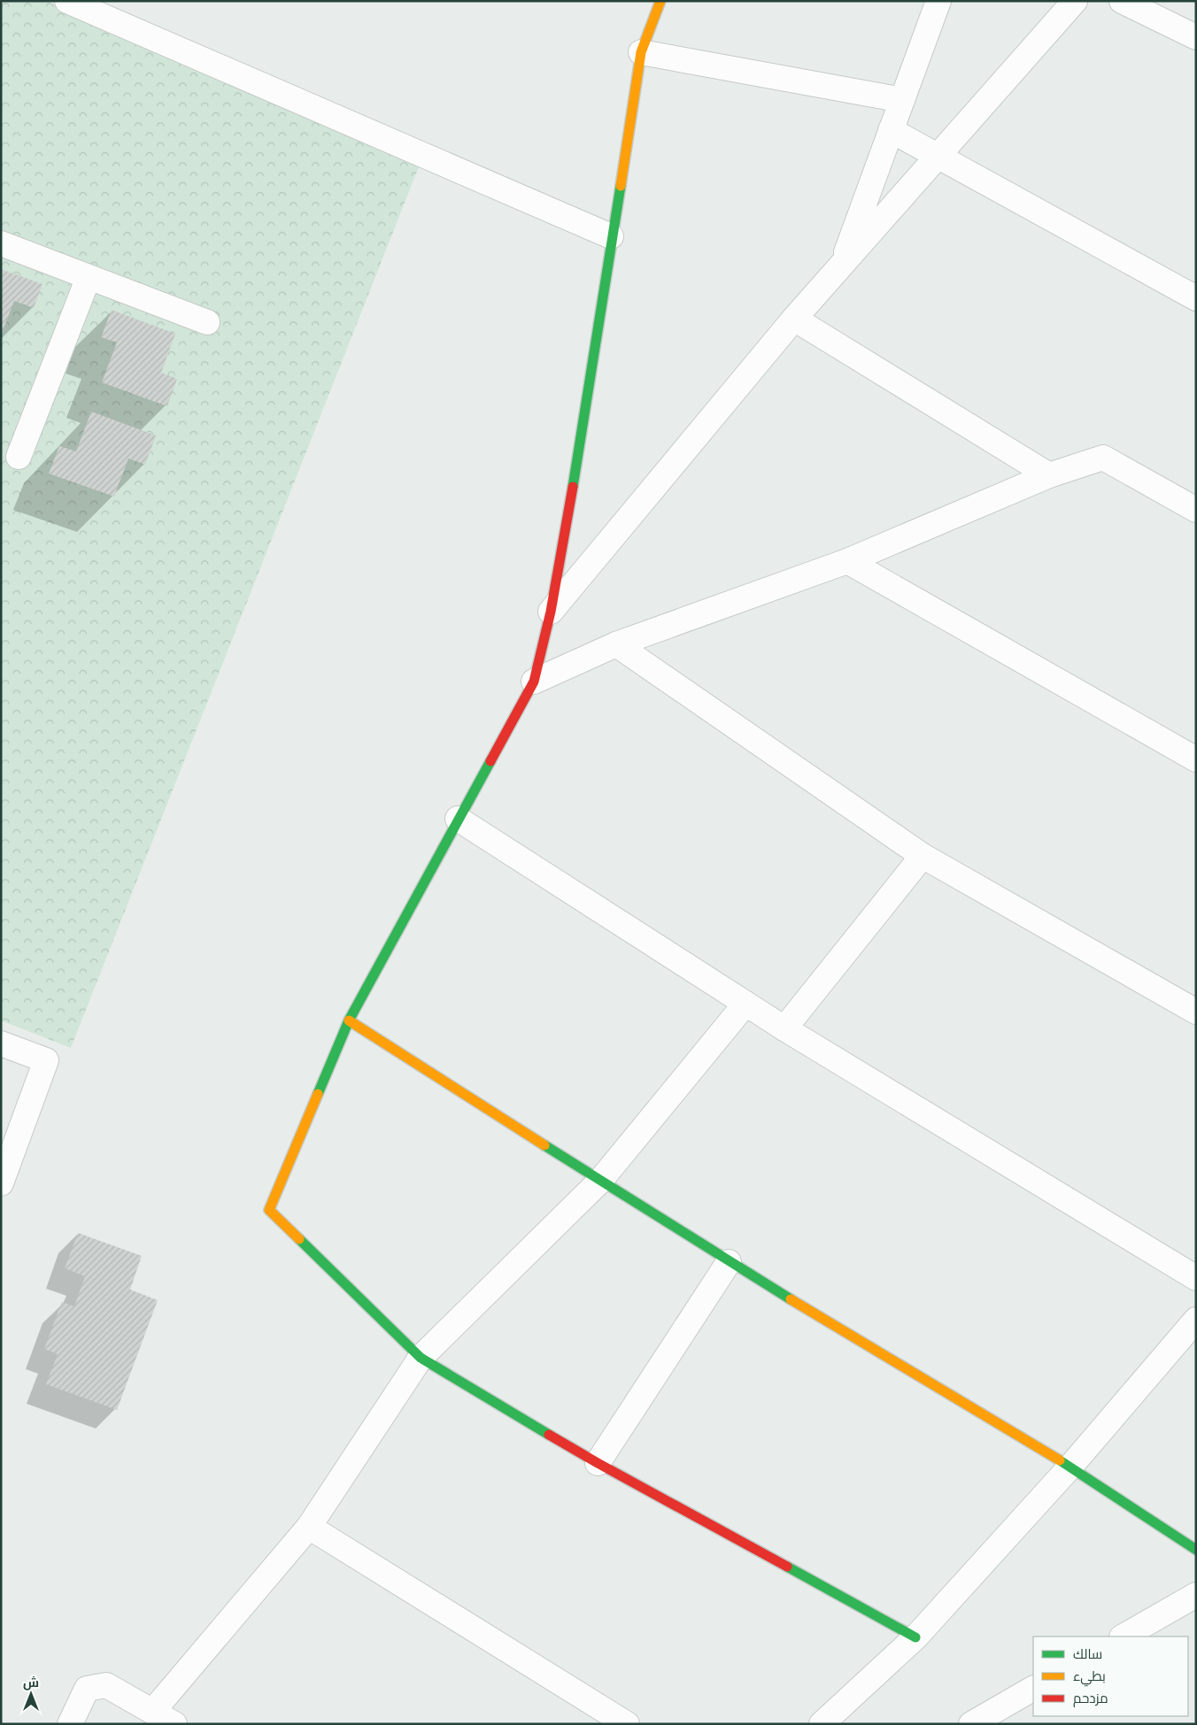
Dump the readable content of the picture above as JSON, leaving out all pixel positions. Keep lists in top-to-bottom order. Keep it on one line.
{"legend":["سالك","بطيء","مزدحم"],"north":"top"}
